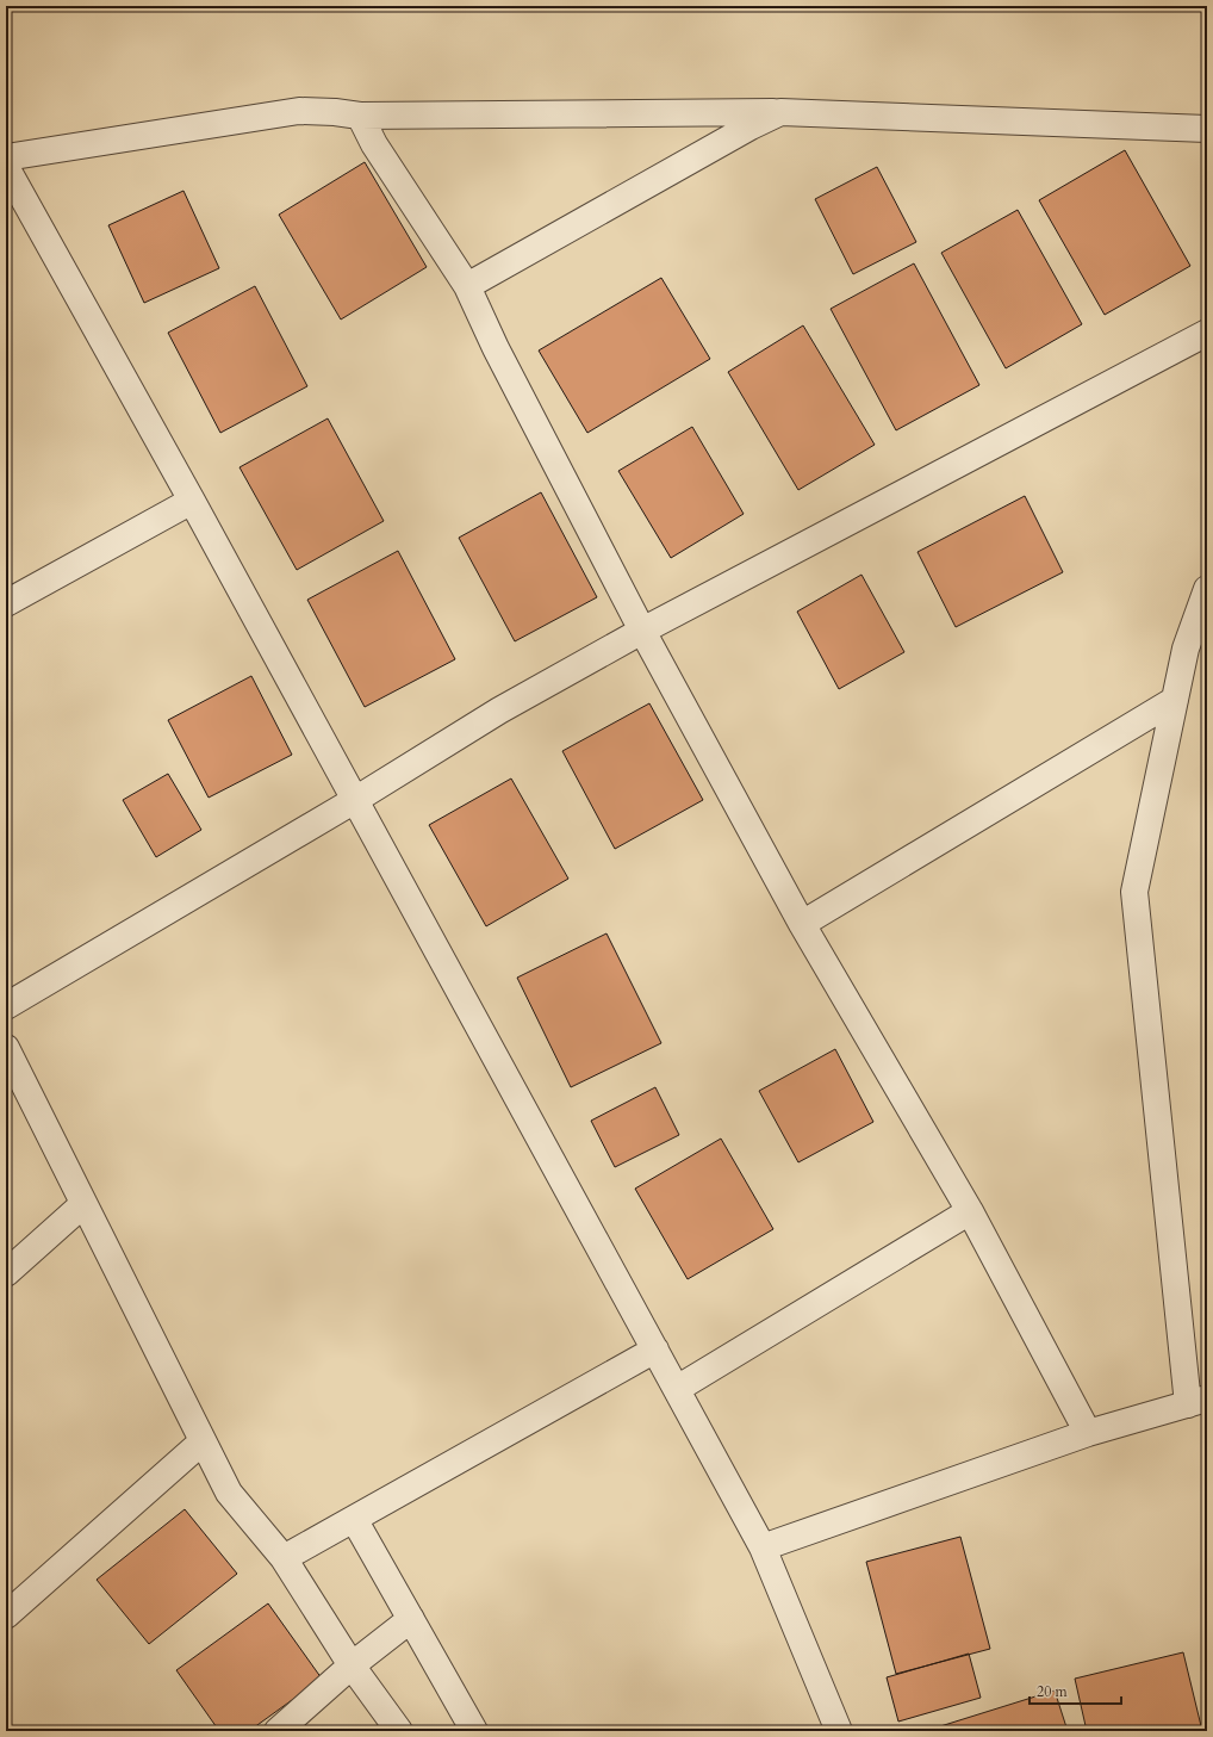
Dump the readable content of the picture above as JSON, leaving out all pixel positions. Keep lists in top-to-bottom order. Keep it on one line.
{"scale_bar":"20 m"}
